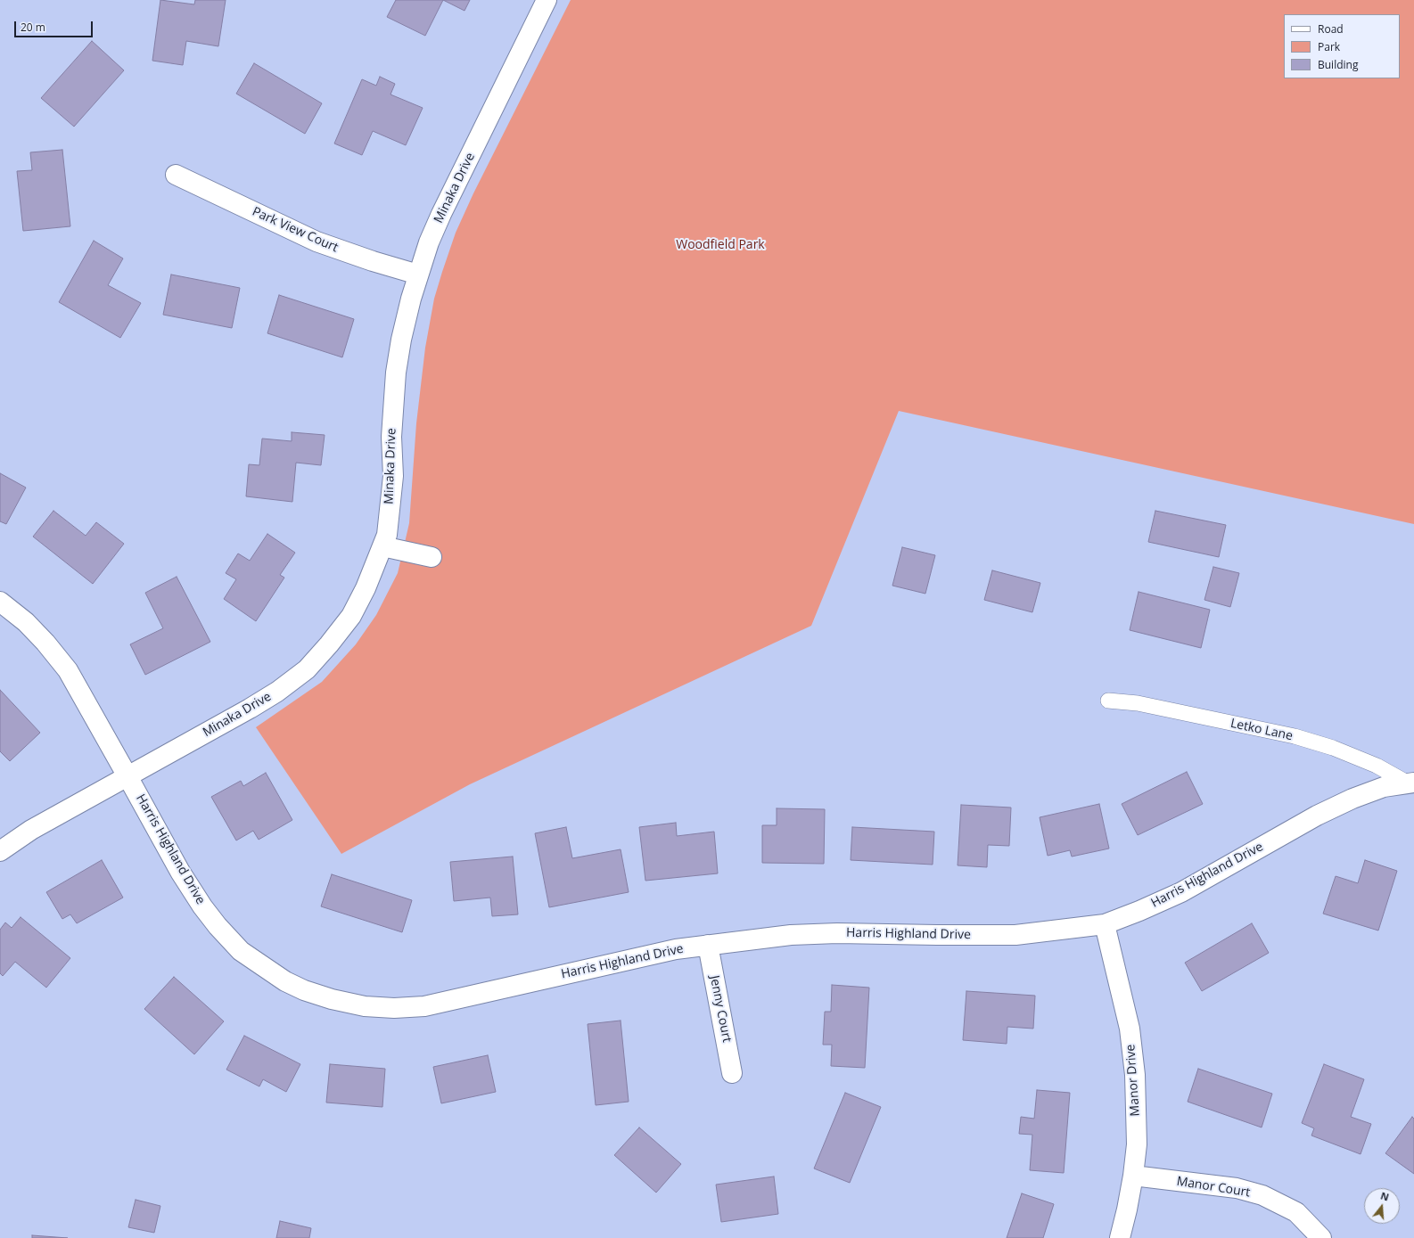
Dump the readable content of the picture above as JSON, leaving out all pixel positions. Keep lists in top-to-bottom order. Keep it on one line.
{"streets":{"street":["Minaka Drive","Park View Court","Harris Highland Drive","Jenny Court","Manor Drive","Manor Court"],"lane":["Letko Lane"]},"crossings":[["Minaka Drive","Park View Court"],["Minaka Drive","Harris Highland Drive"],["Letko Lane","Harris Highland Drive"],["Harris Highland Drive","Jenny Court"],["Harris Highland Drive","Manor Drive"],["Manor Drive","Manor Court"]],"parks":["Woodfield Park"],"legend":["Road","Park","Building"],"scale_bar":"20 m","north":"top"}
